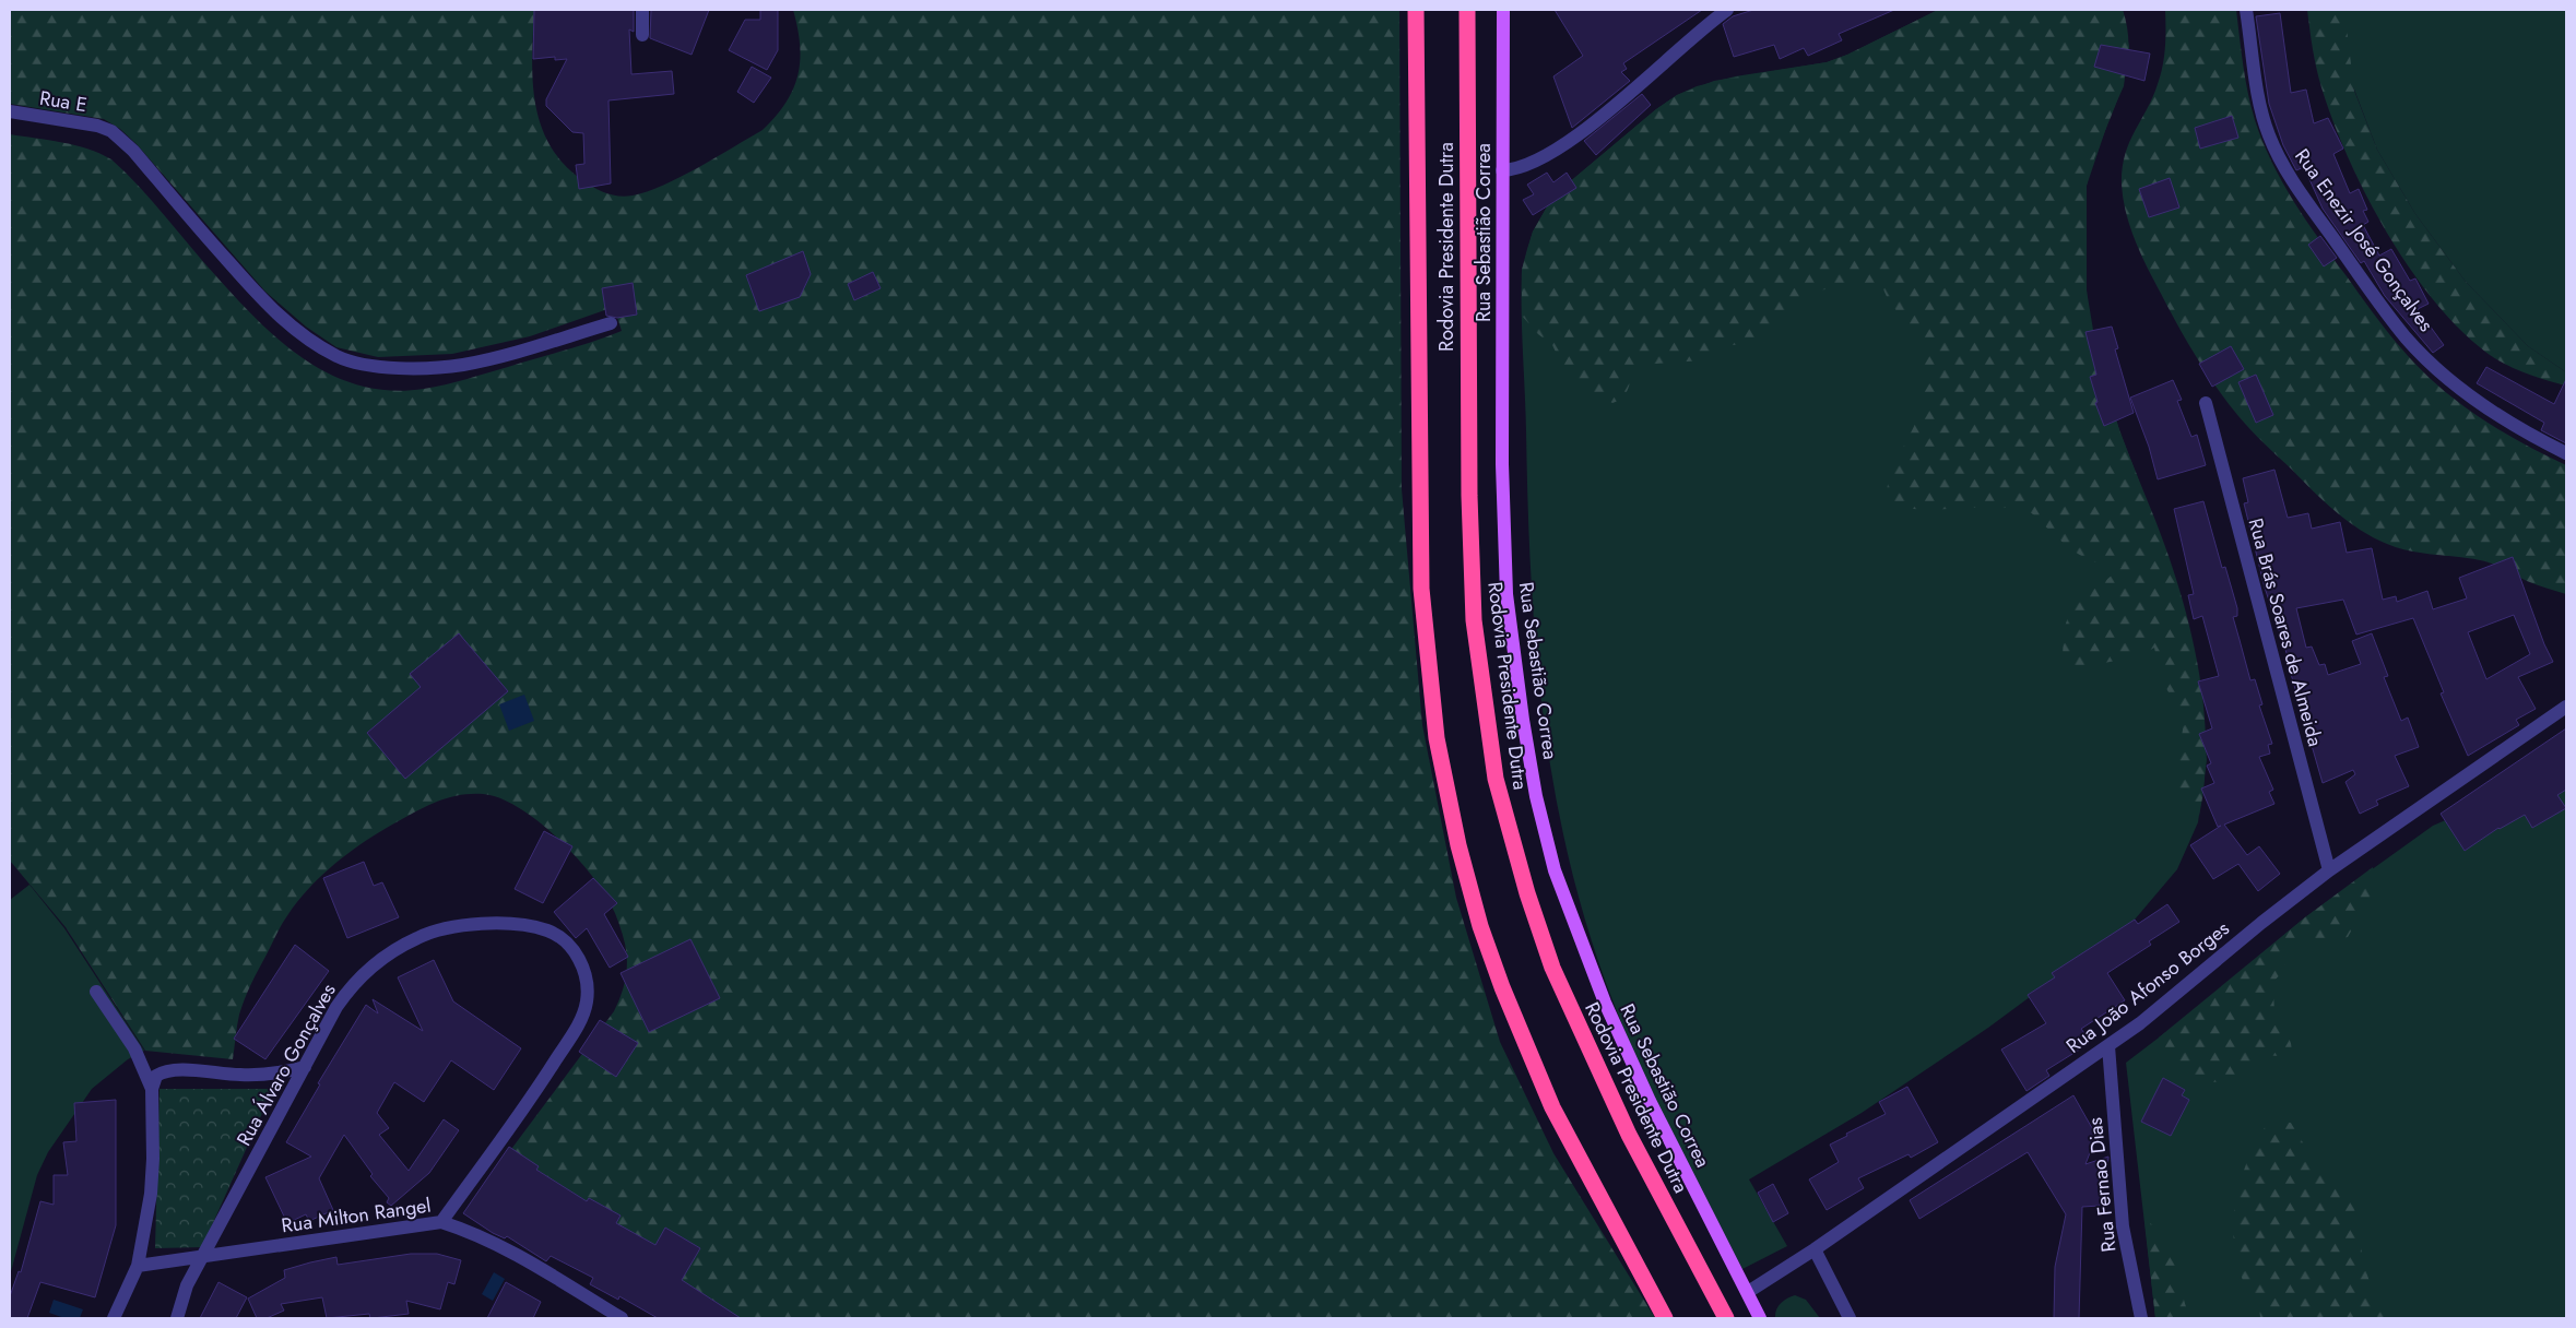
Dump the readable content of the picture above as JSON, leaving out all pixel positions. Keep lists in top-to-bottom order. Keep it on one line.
{"streets":{"highway":["Rodovia Presidente Dutra"],"main road":["Rua Sebastião Correa"],"street":["Rua E","Rua Enezir José Gonçalves","Rua Brás Soares de Almeida","Rua João Afonso Borges","Rua Álvaro Gonçalves","Rua Fernao Dias","Rua Milton Rangel"]},"crossings":[["Rua Sebastião Correa","Rua João Afonso Borges"],["Rua Brás Soares de Almeida","Rua João Afonso Borges"],["Rua João Afonso Borges","Rua Fernao Dias"],["Rua Álvaro Gonçalves","Rua Milton Rangel"]]}
